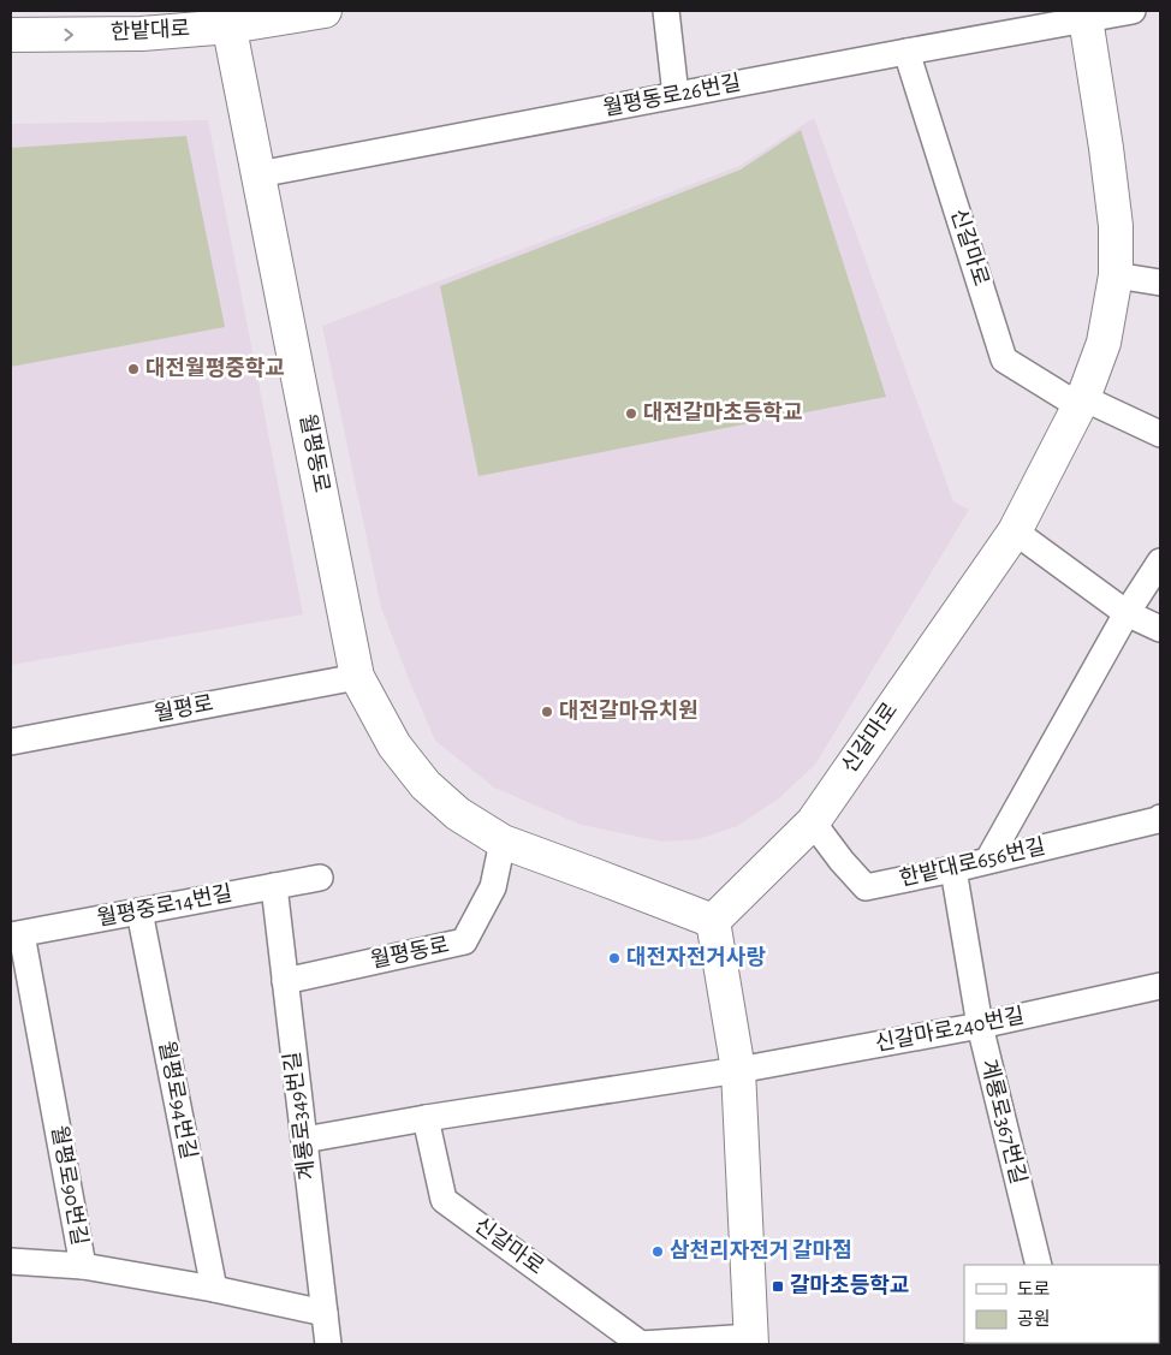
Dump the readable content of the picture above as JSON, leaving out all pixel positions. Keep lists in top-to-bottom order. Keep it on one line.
{"streets":{"street":["한밭대로","월평동로26번길","신갈마로","월평동로","월평로","한밭대로656번길","월평중로14번길","신갈마로240번길","월평로94번길","계룡로349번길","계룡로367번길","월평로90번길"]},"crossings":[["한밭대로","월평동로"],["월평동로26번길","신갈마로"],["월평동로26번길","월평동로"],["신갈마로","월평동로"],["신갈마로","한밭대로656번길"],["신갈마로","신갈마로240번길"],["월평동로","월평로"],["월평동로","계룡로349번길"],["한밭대로656번길","계룡로367번길"],["월평중로14번길","월평로94번길"],["월평중로14번길","계룡로349번길"],["월평중로14번길","월평로90번길"],["신갈마로240번길","계룡로367번길"],["월평로94번길","월평로90번길"],["계룡로349번길","월평로90번길"]],"one_way":["한밭대로"],"places":{"other":["대전월평중학교","대전갈마초등학교","대전갈마유치원","대전자전거사랑","삼천리자전거 갈마점"],"transit":["갈마초등학교"]},"legend":["도로","공원"]}
